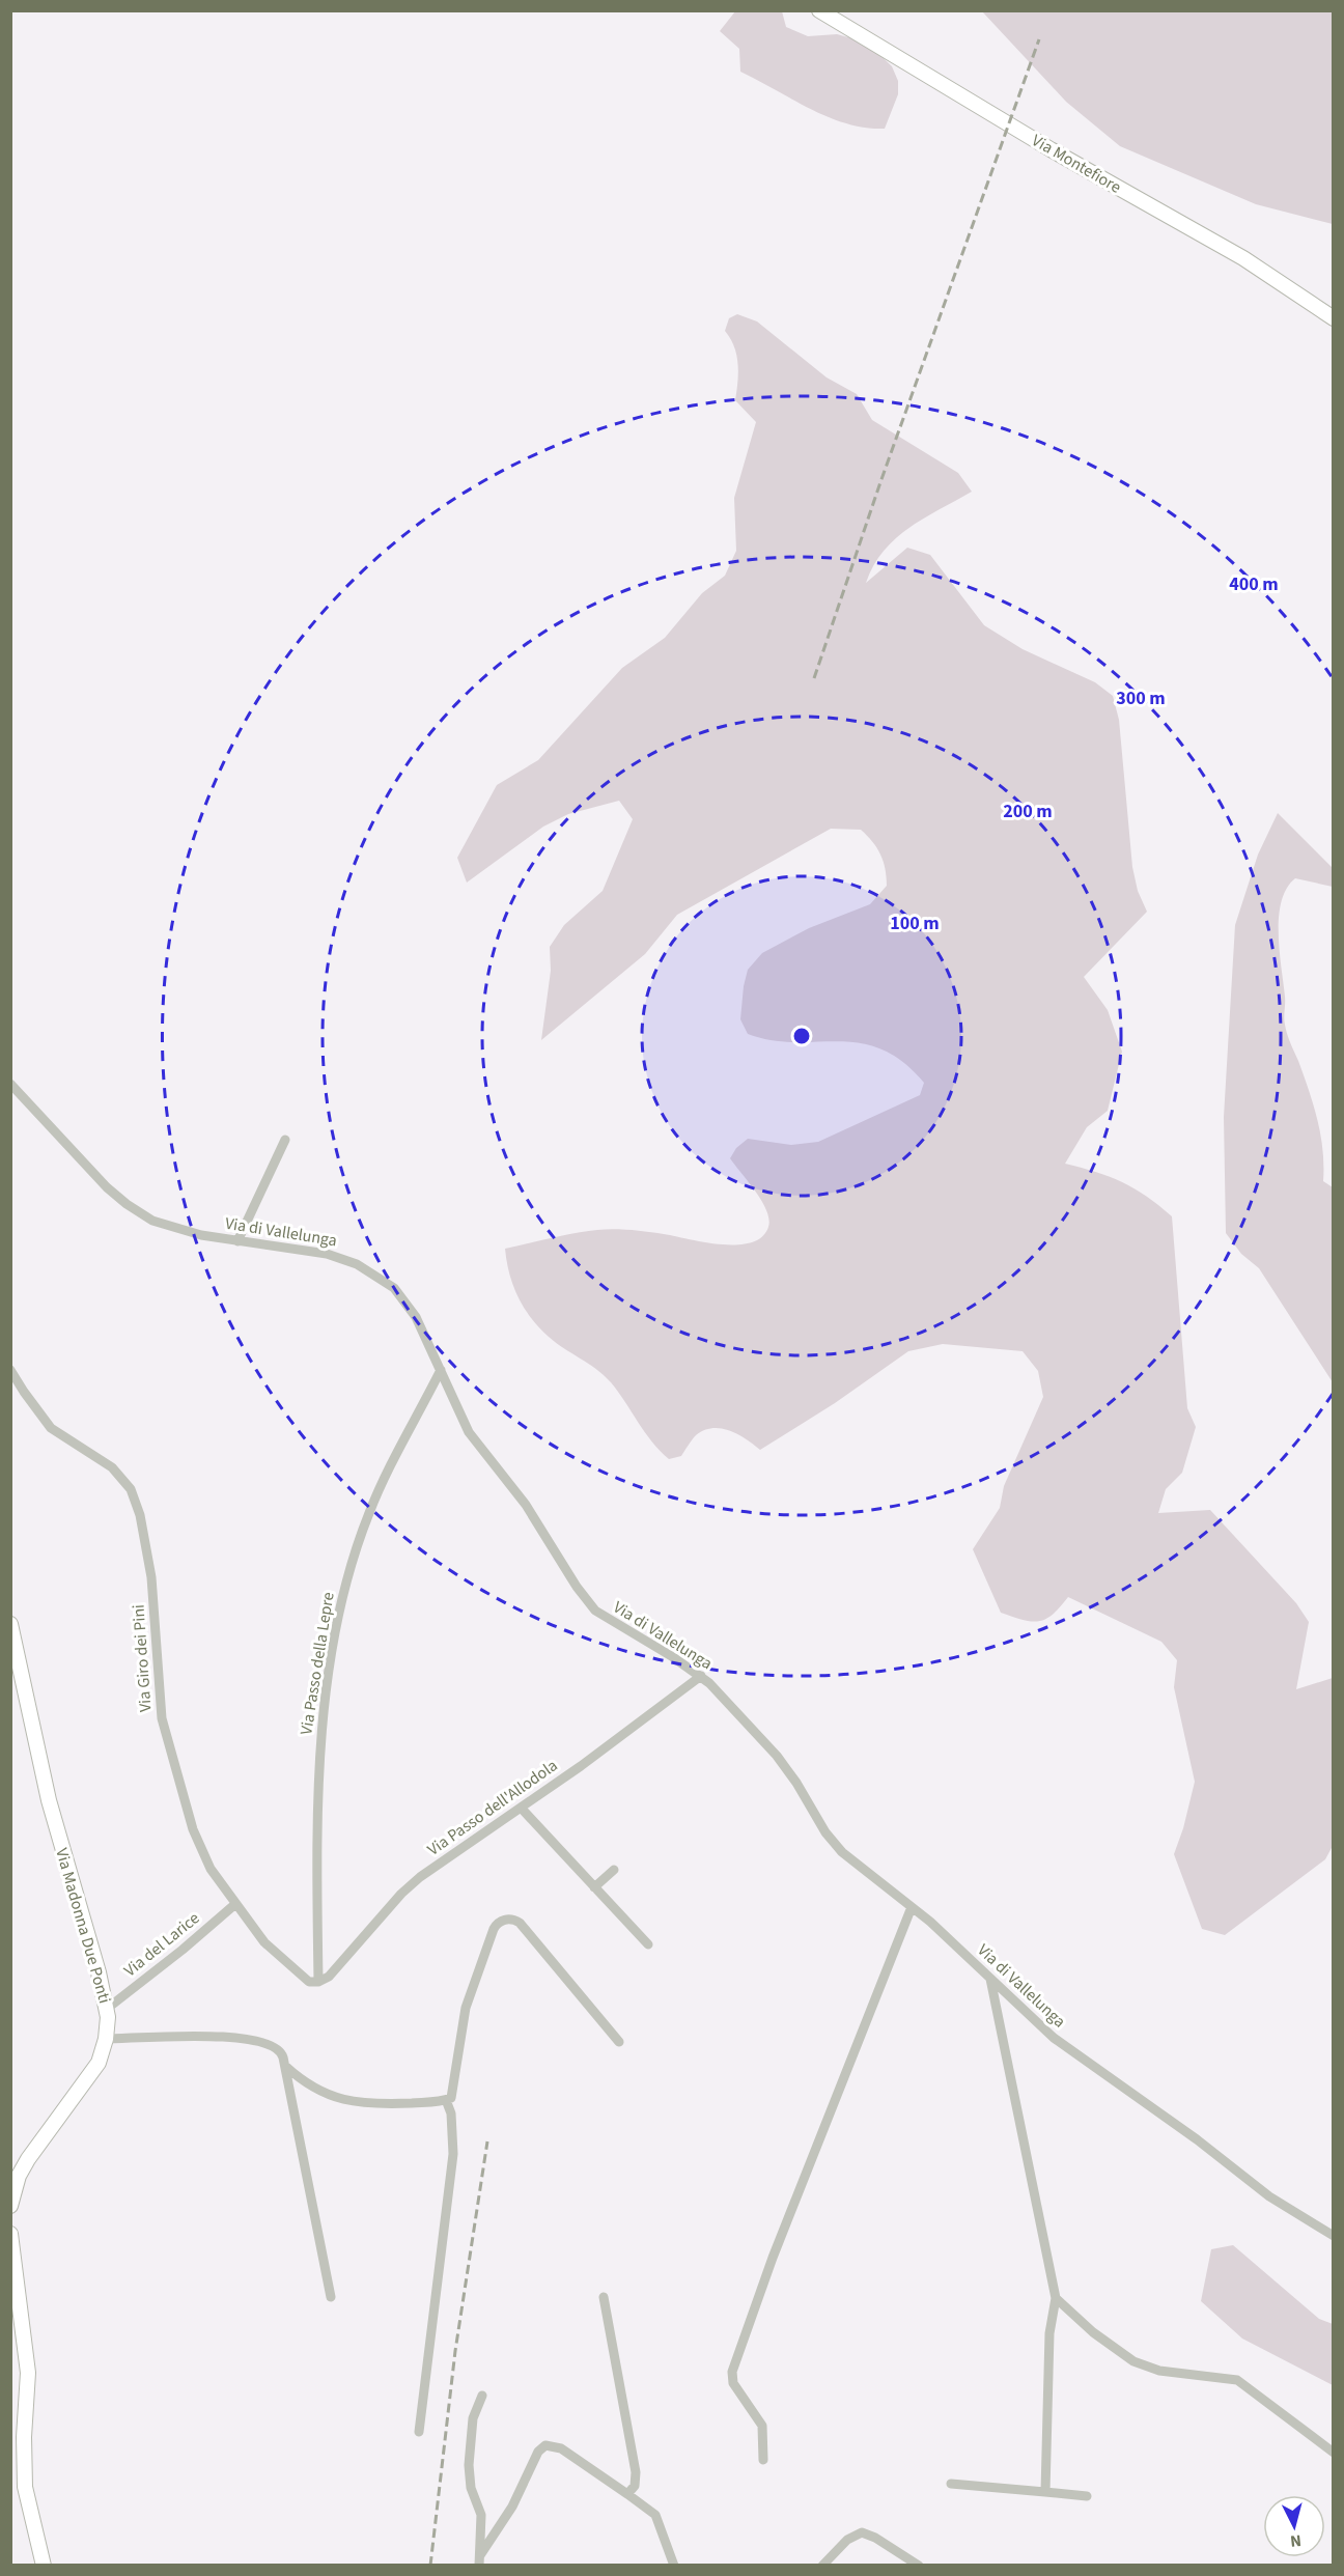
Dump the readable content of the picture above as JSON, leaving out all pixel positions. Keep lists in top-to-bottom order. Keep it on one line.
{"streets":{"main road":["Via Montefiore","Via Madonna Due Ponti"],"street":["Via di Vallelunga","Via Giro dei Pini","Via Passo della Lepre","Via Passo dell'Allodola","Via del Larice"]},"crossings":[["Via di Vallelunga","Via Passo della Lepre"],["Via di Vallelunga","Via Passo dell'Allodola"],["Via Giro dei Pini","Via Passo della Lepre"],["Via Giro dei Pini","Via Passo dell'Allodola"],["Via Giro dei Pini","Via del Larice"],["Via Passo della Lepre","Via Passo dell'Allodola"],["Via Madonna Due Ponti","Via del Larice"]],"north":"bottom","rings":["400 m","300 m","200 m","100 m"]}
